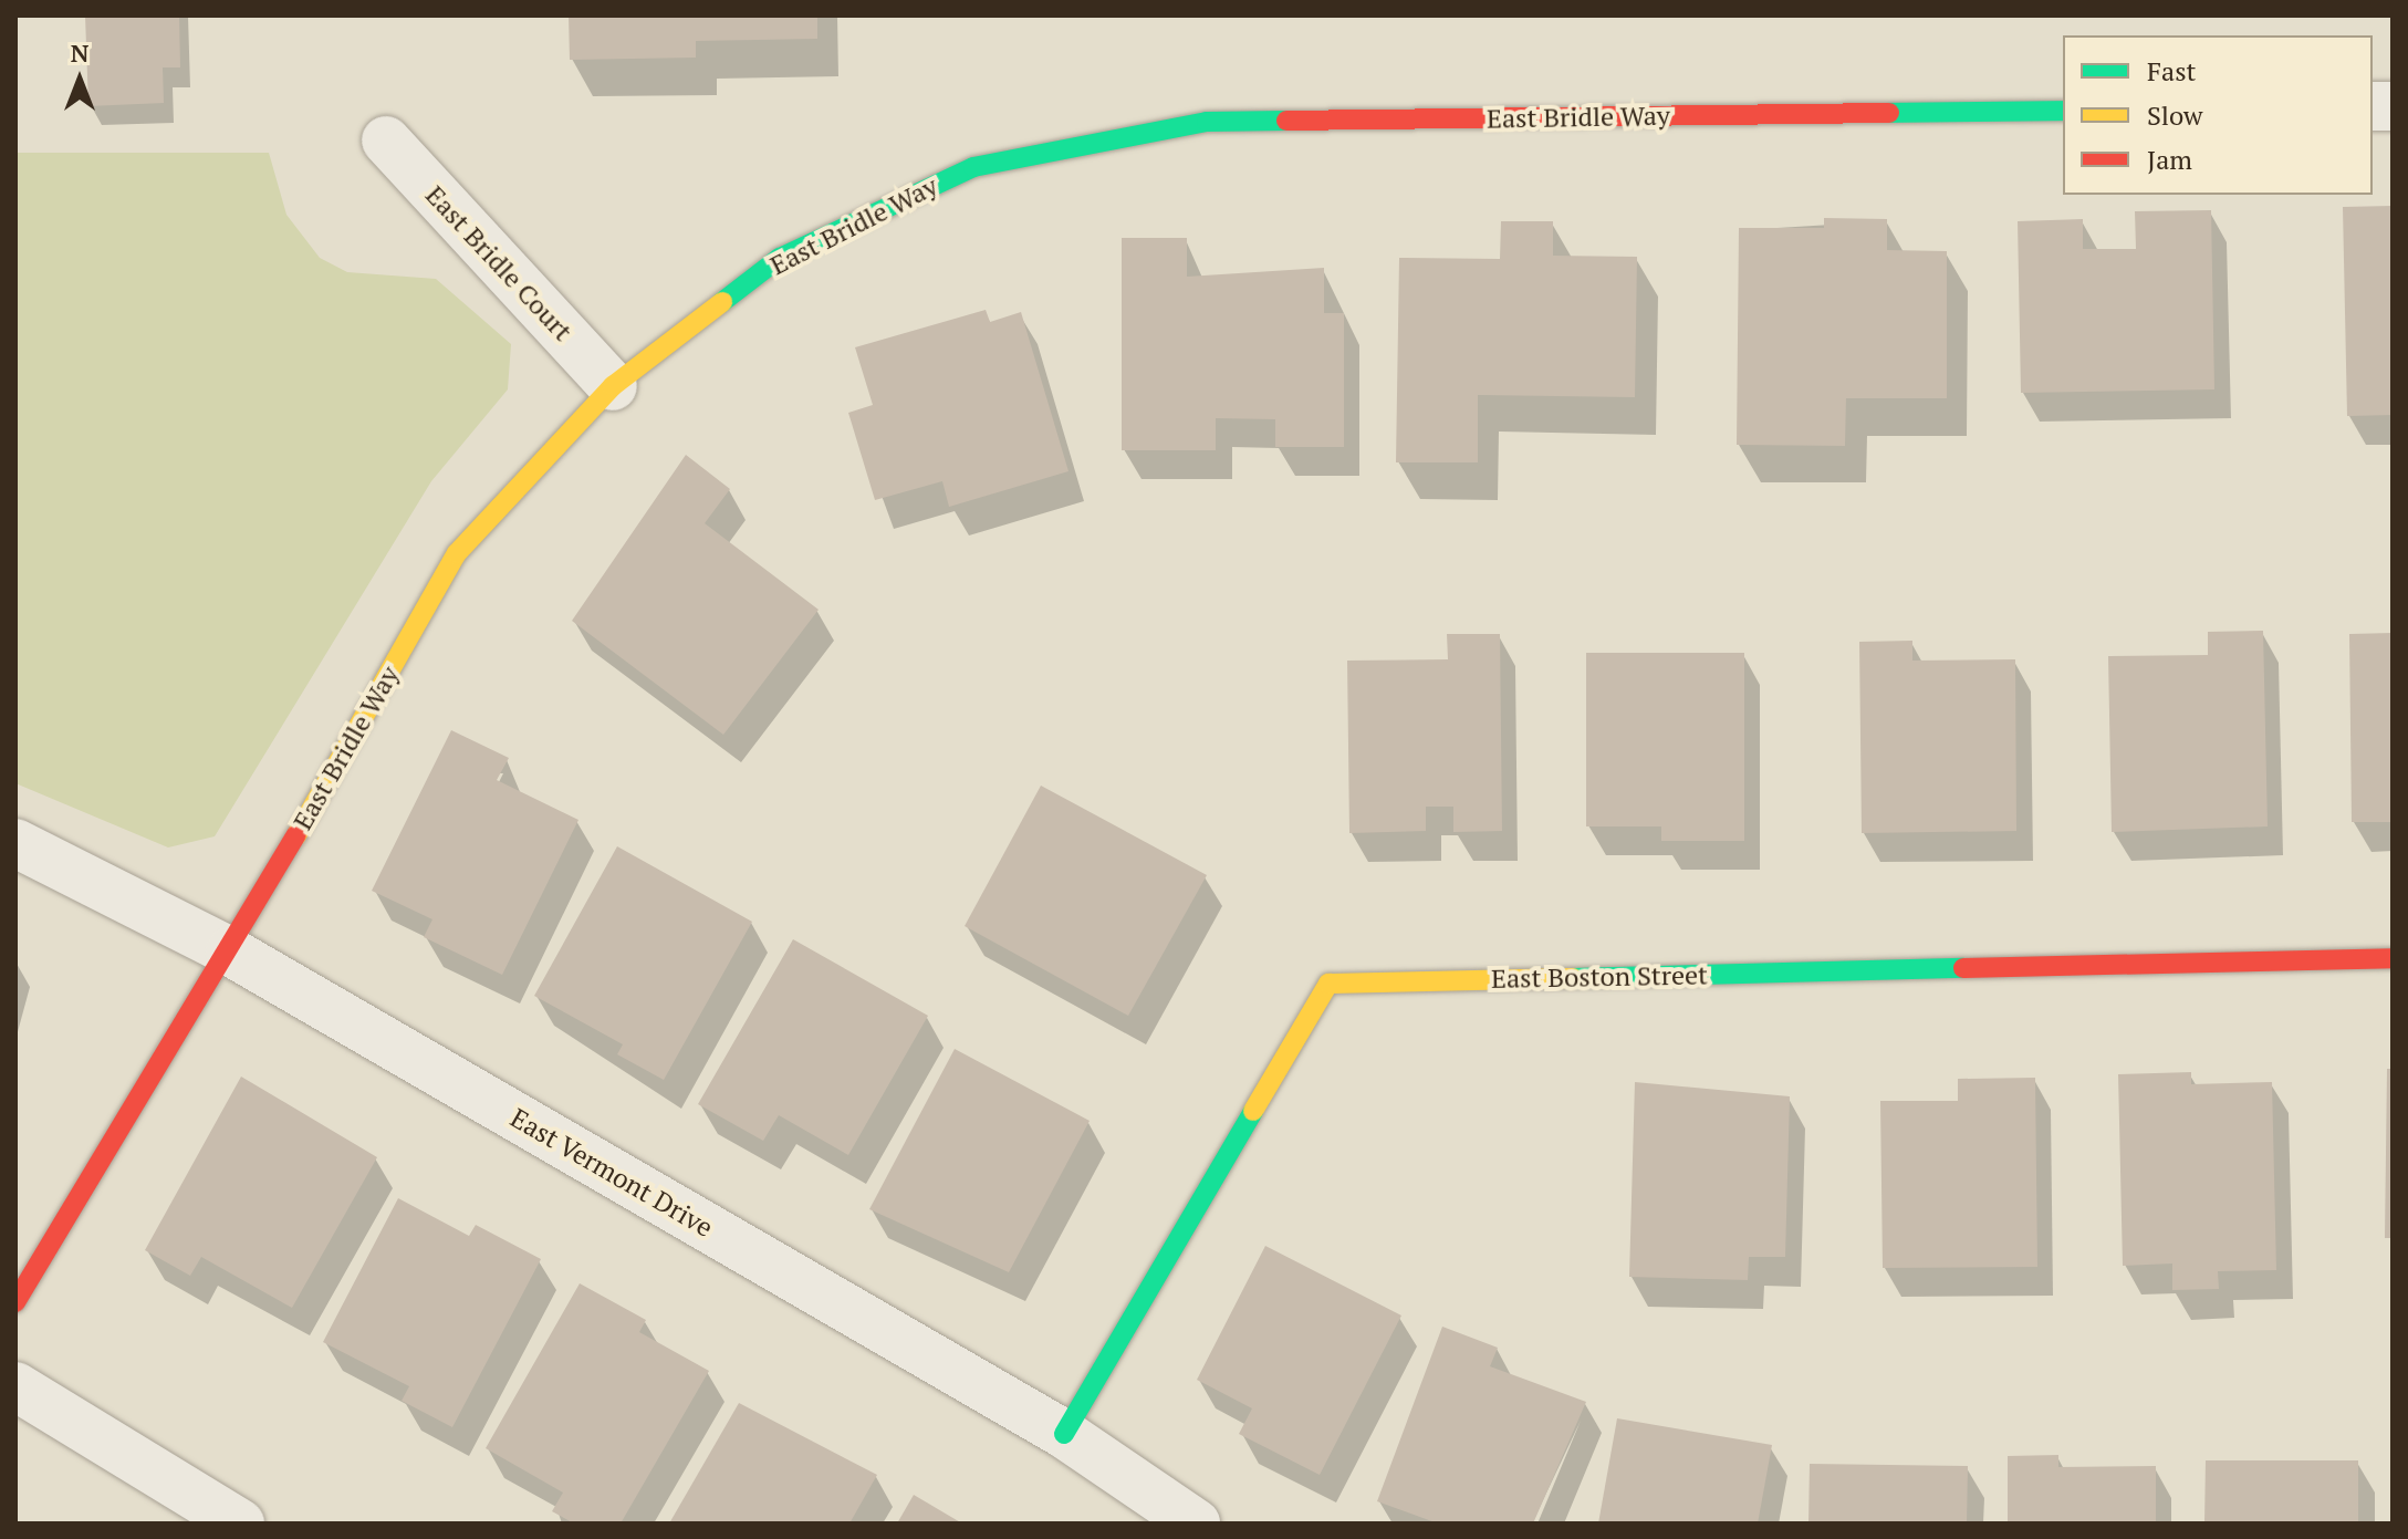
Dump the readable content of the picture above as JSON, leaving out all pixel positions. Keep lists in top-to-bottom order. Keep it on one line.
{"streets":{"street":["East Bridle Way","East Bridle Court","East Boston Street","East Vermont Drive"]},"crossings":[["East Bridle Way","East Bridle Court"],["East Bridle Way","East Vermont Drive"],["East Boston Street","East Vermont Drive"]],"legend":["Fast","Slow","Jam"],"north":"top"}
